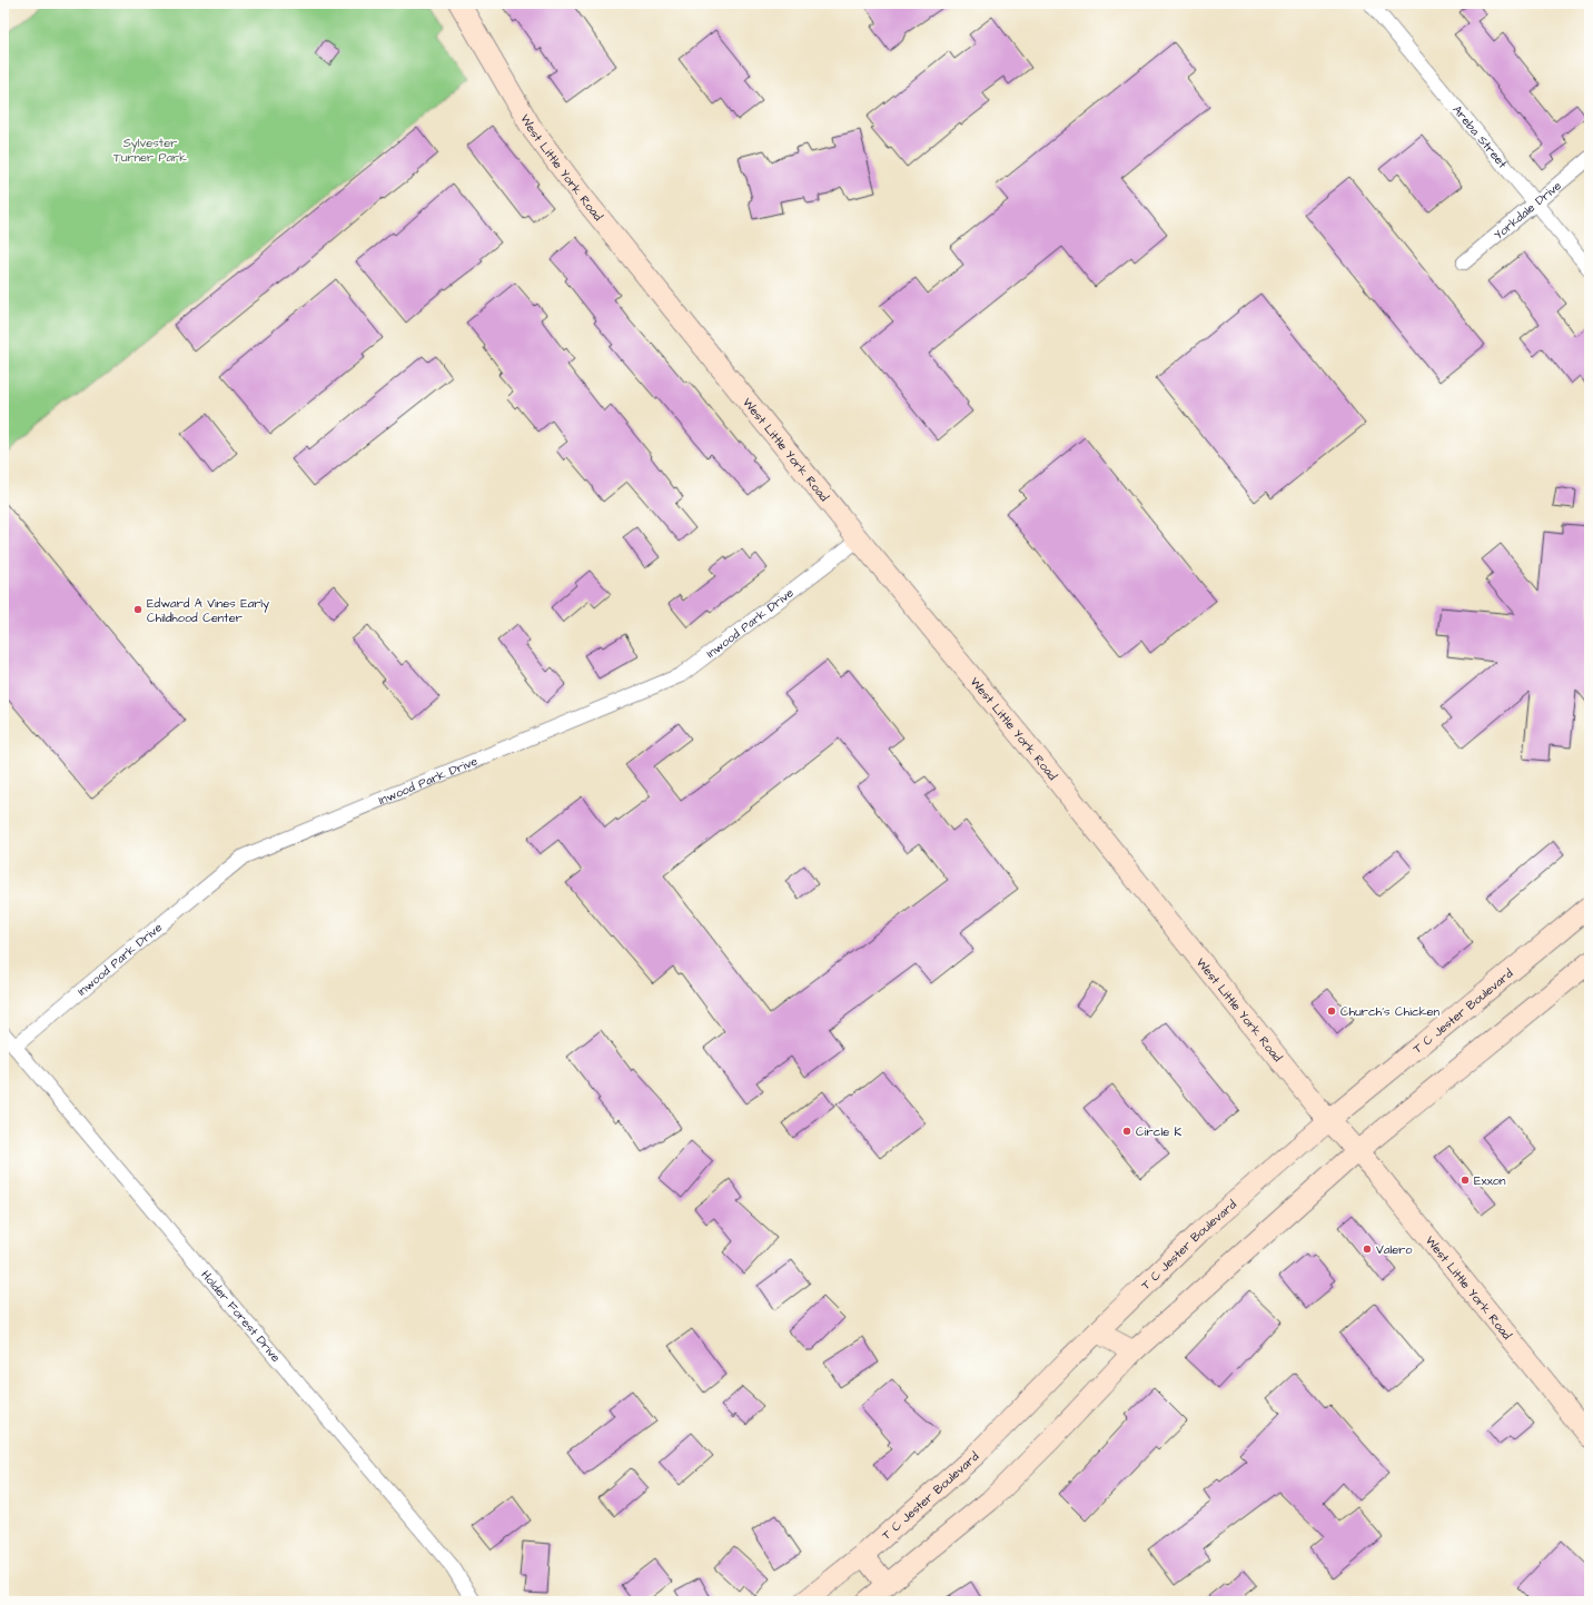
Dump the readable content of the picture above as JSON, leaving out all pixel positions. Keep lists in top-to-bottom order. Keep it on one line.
{"streets":{"main road":["West Little York Road","T C Jester Boulevard"],"street":["Areba Street","Yorkdale Drive","Inwood Park Drive","Holder Forest Drive"]},"crossings":[["Areba Street","Yorkdale Drive"],["West Little York Road","Inwood Park Drive"],["West Little York Road","T C Jester Boulevard"],["Inwood Park Drive","Holder Forest Drive"]],"parks":["Sylvester Turner Park"],"places":["Edward A Vines Early Childhood Center","Church's Chicken","Circle K","Exxon","Valero"]}
